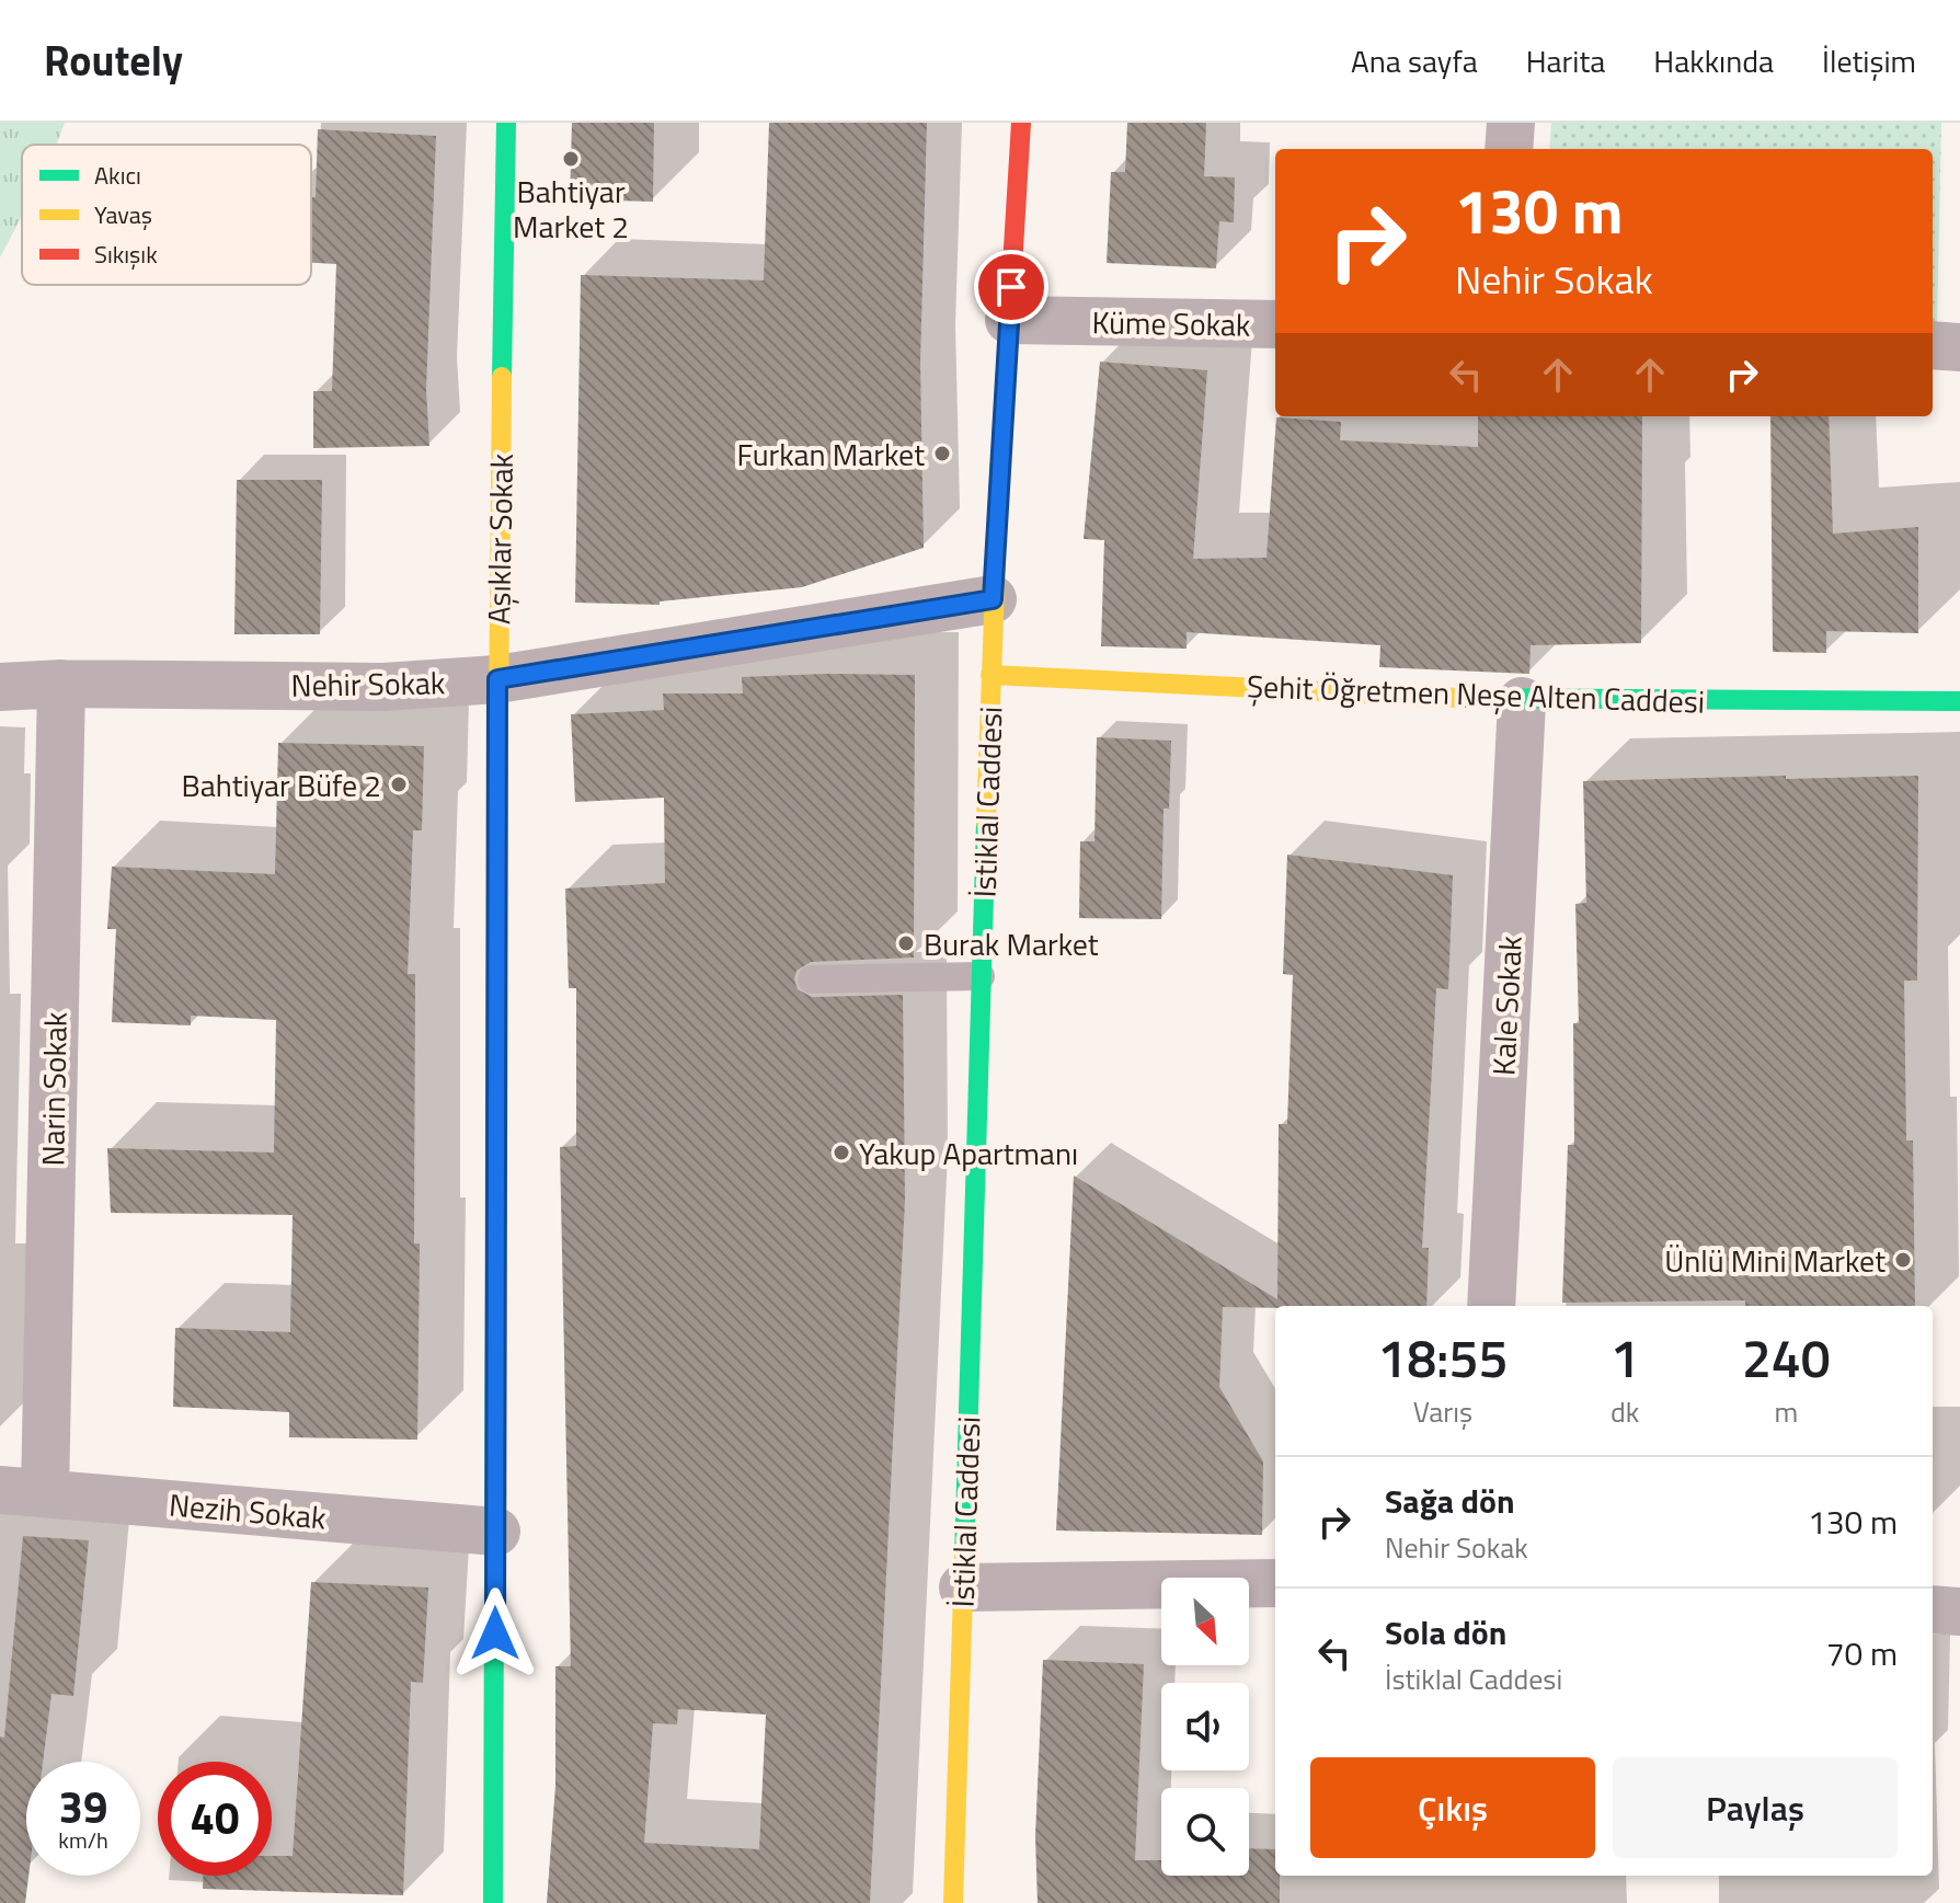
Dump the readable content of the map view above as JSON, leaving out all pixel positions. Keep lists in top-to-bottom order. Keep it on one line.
{"streets":{"street":["Küme Sokak","Aşıklar Sokak","Nehir Sokak","Şehit Öğretmen Neşe Alten Caddesi","İstiklal Caddesi","Kale Sokak","Narin Sokak","Nezih Sokak"]},"crossings":[["Küme Sokak","İstiklal Caddesi"],["Aşıklar Sokak","Nehir Sokak"],["Aşıklar Sokak","Nezih Sokak"],["Nehir Sokak","İstiklal Caddesi"],["Nehir Sokak","Narin Sokak"],["Şehit Öğretmen Neşe Alten Caddesi","İstiklal Caddesi"],["Şehit Öğretmen Neşe Alten Caddesi","Kale Sokak"],["Narin Sokak","Nezih Sokak"]],"places":["Bahtiyar Market 2","Furkan Market","Bahtiyar Büfe 2","Burak Market","Yakup Apartmanı","Ünlü Mini Market"],"legend":["Akıcı","Yavaş","Sıkışık"],"north":"bottom right","page":{"header":"Routely","nav":["Ana sayfa","Harita","Hakkında","İletişim"],"turn":["130 m","Nehir Sokak"],"eta":["18:55","Varış","1","dk","240","m"],"list":[{"name":"Sağa dön","note":"Nehir Sokak","value":"130 m"},{"name":"Sola dön","note":"İstiklal Caddesi","value":"70 m"}],"buttons":["Çıkış","Paylaş"],"speed":"39 km/h","limit":"40"}}
